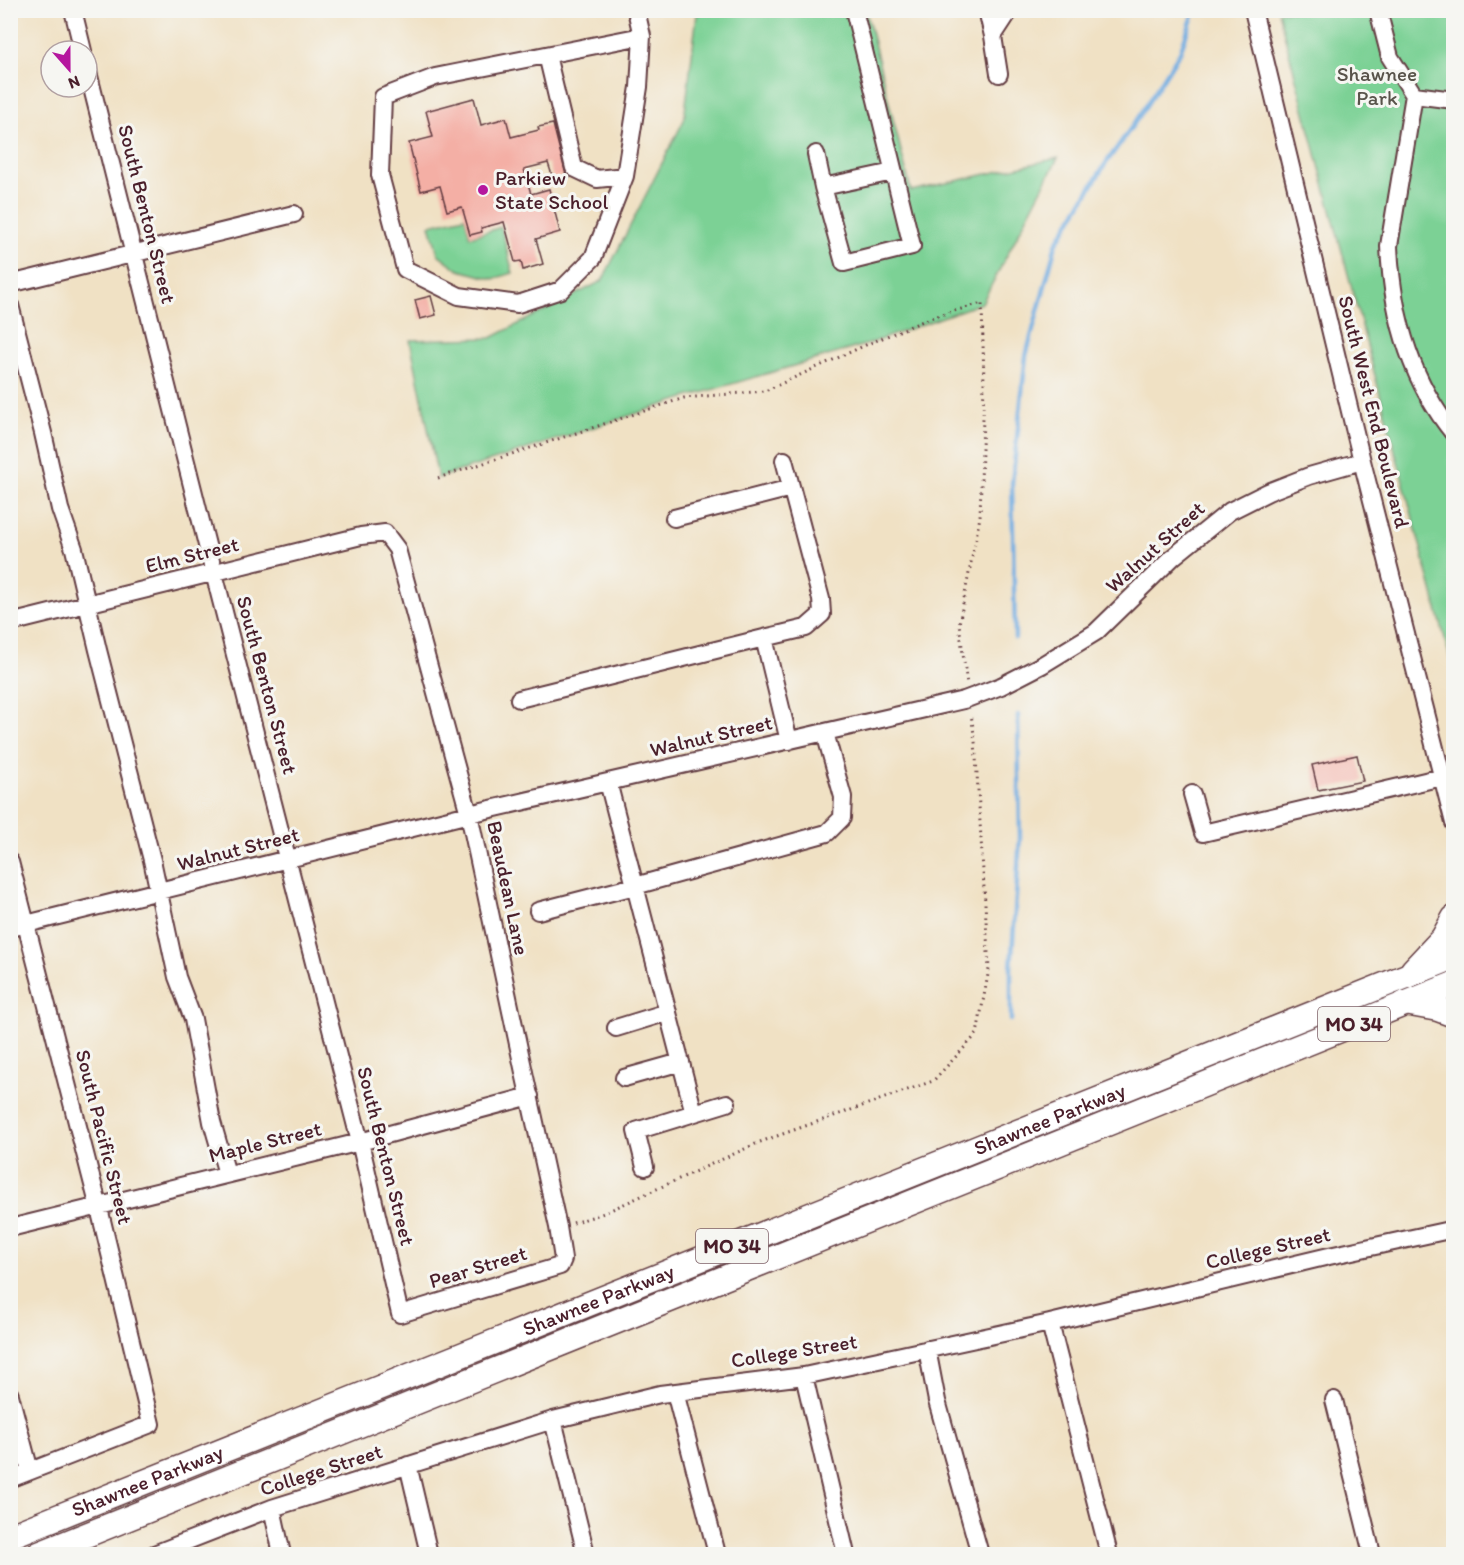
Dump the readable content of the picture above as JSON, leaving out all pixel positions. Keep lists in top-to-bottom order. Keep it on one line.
{"streets":{"highway":["MO 34","Shawnee Parkway"],"street":["South Benton Street","South West End Boulevard","Walnut Street","Elm Street","Beaudean Lane","South Pacific Street","Maple Street","College Street","Pear Street"]},"crossings":[["South Benton Street","Walnut Street"],["South Benton Street","Elm Street"],["South Benton Street","Maple Street"],["South Benton Street","Pear Street"],["South West End Boulevard","Walnut Street"],["Walnut Street","Beaudean Lane"],["Walnut Street","South Pacific Street"],["Elm Street","Beaudean Lane"],["Beaudean Lane","Maple Street"],["Beaudean Lane","Pear Street"],["South Pacific Street","Maple Street"]],"parks":["Shawnee Park"],"places":["Parkiew State School"],"north":"bottom"}
